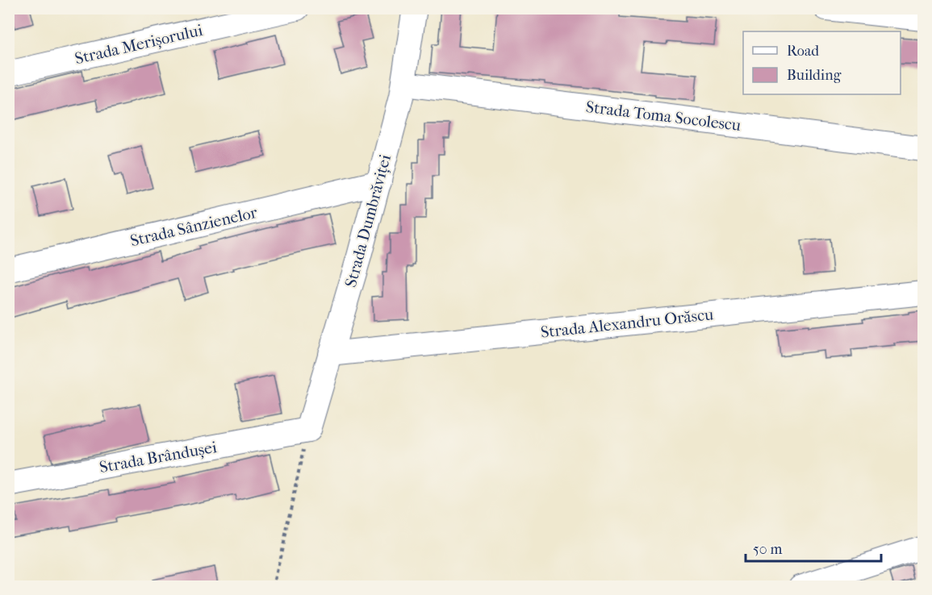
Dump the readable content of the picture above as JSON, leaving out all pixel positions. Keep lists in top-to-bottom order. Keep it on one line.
{"streets":{"street":["Strada Merișorului","Strada Toma Socolescu","Strada Dumbrăviței","Strada Sânzienelor","Strada Alexandru Orăscu","Strada Brândușei"]},"crossings":[["Strada Toma Socolescu","Strada Dumbrăviței"],["Strada Dumbrăviței","Strada Sânzienelor"],["Strada Dumbrăviței","Strada Alexandru Orăscu"],["Strada Dumbrăviței","Strada Brândușei"]],"legend":["Road","Building"],"scale_bar":"50 m"}
